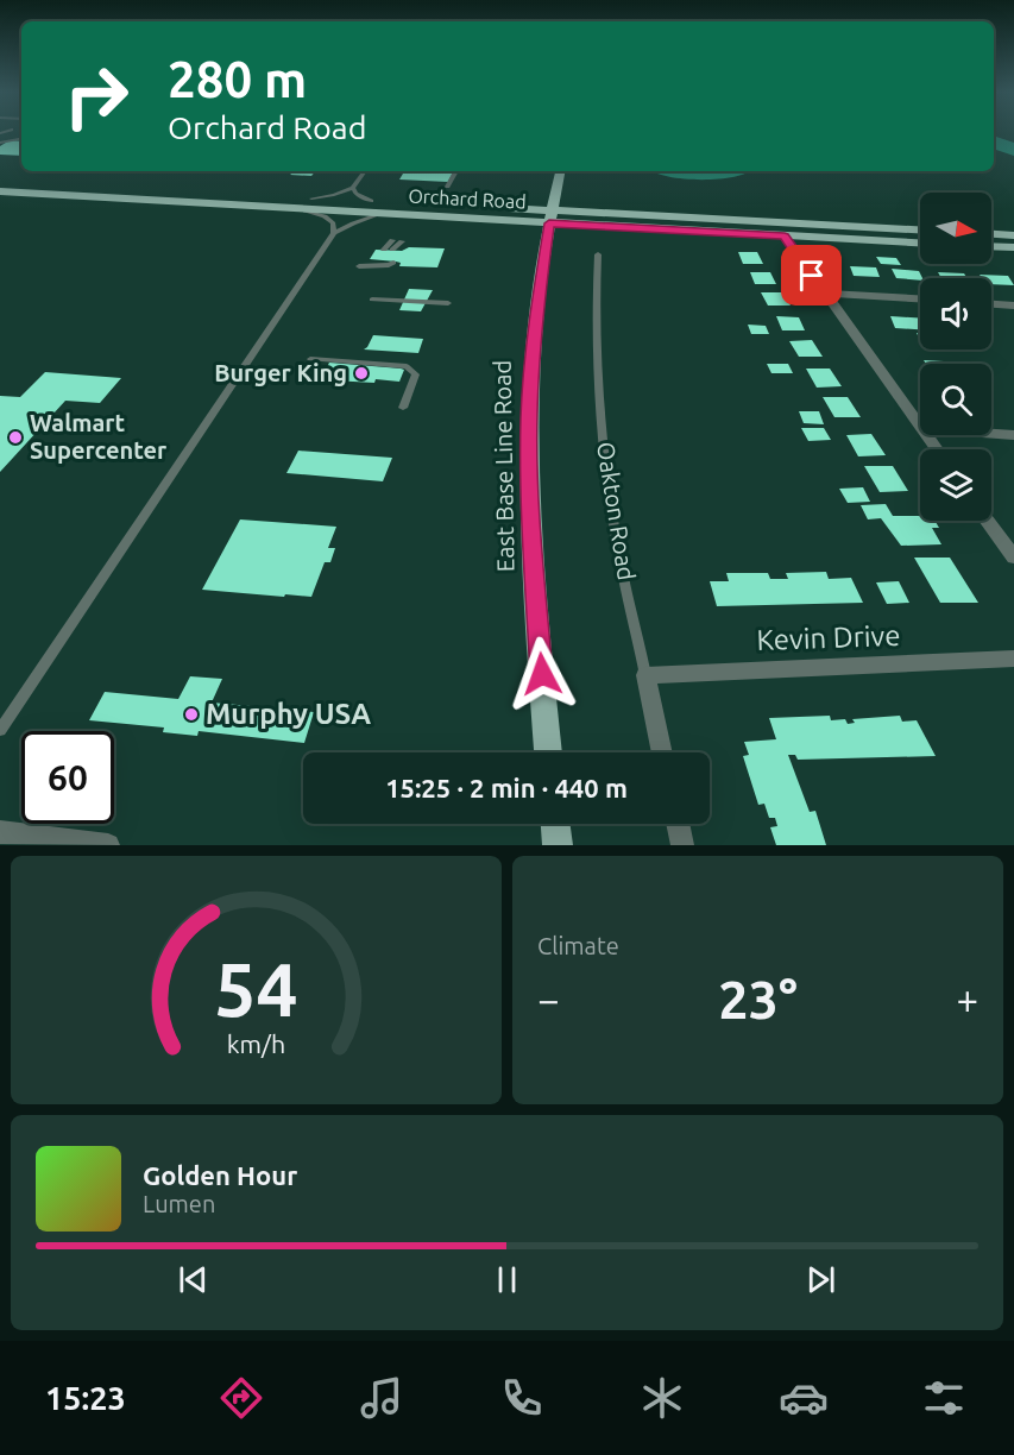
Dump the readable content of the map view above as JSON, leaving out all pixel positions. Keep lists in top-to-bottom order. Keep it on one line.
{"streets":{"main road":["Orchard Road","East Base Line Road"],"street":["Oakton Road","Kevin Drive"]},"crossings":[["Orchard Road","East Base Line Road"],["Oakton Road","Kevin Drive"]],"places":["Burger King","Walmart Supercenter","Murphy USA"],"north":"right","page":{"turn":["280 m","Orchard Road"],"limit":"60","trip":"15:25 · 2 min · 440 m","tile":"Climate","heat":["−","23°","+"],"song":["Golden Hour","Lumen"],"tabs":"15:23","gauge":["54","km/h"]}}
